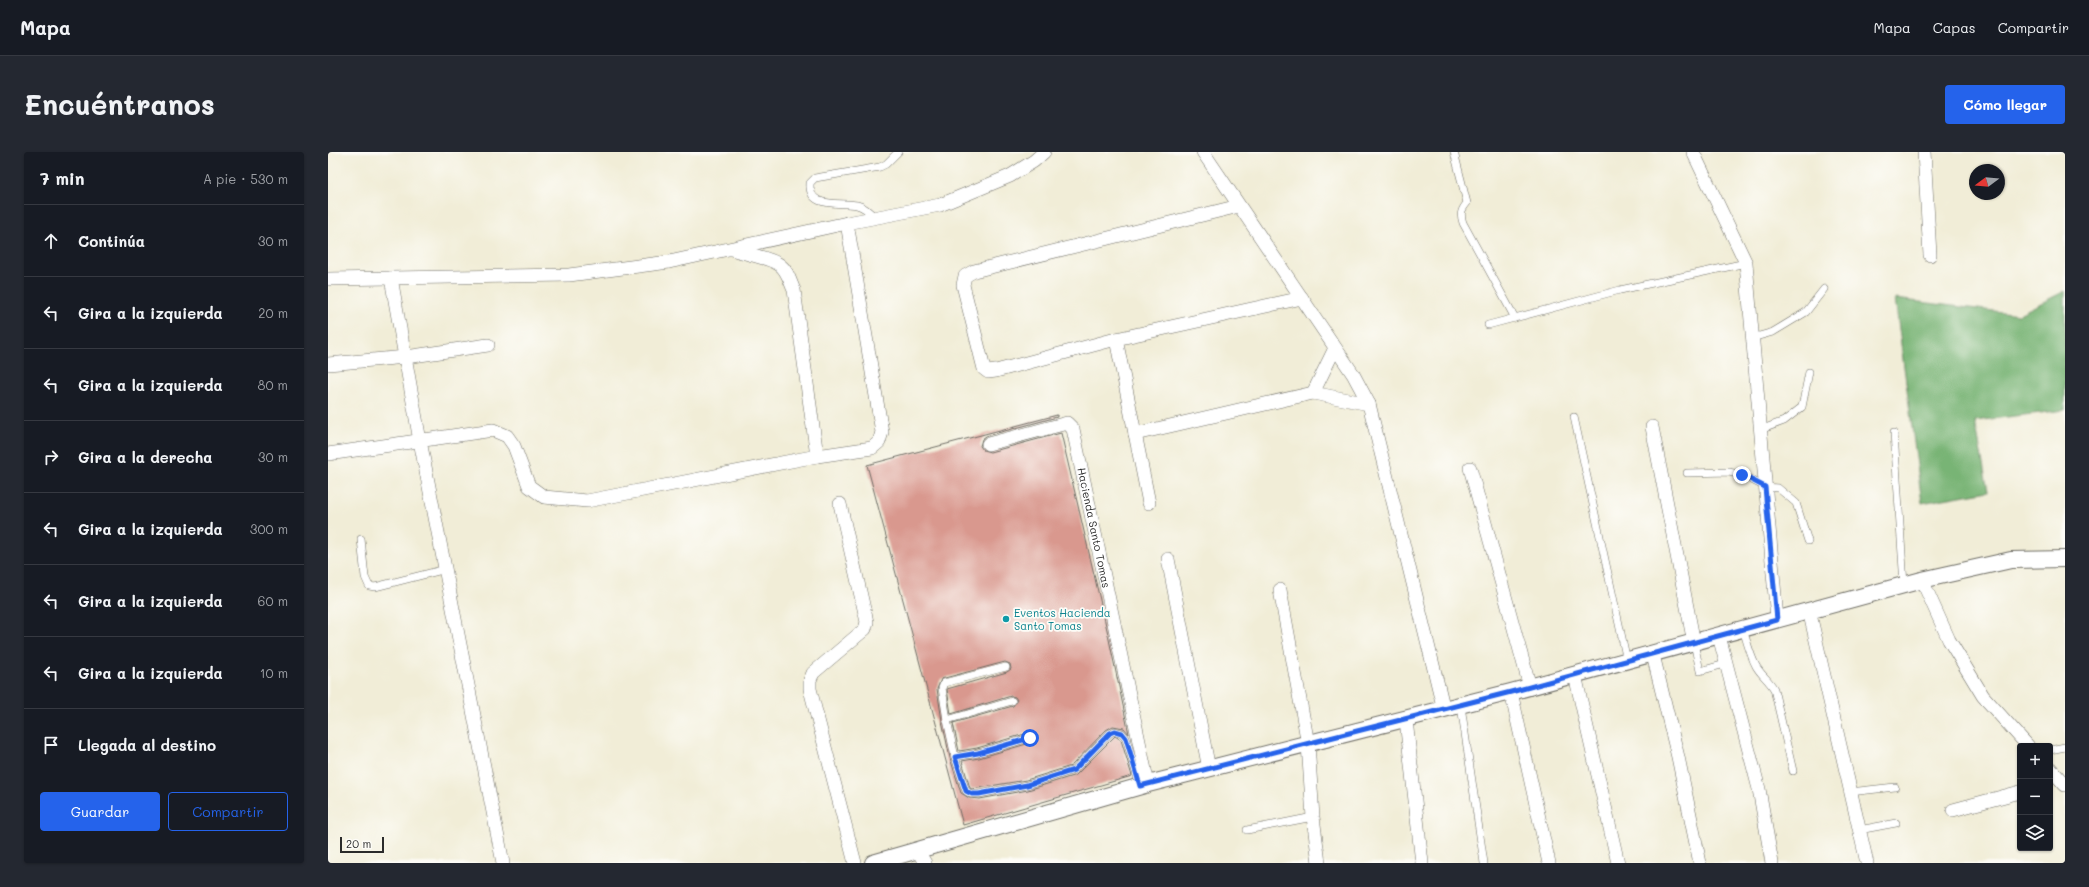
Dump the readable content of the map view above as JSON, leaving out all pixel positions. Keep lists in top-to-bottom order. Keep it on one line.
{"streets":{"street":["Hacienda Santo Tomas"]},"places":["Eventos Hacienda Santo Tomas"],"scale_bar":"20 m","north":"left","page":{"header":"Mapa","nav":["Mapa","Capas","Compartir"],"buttons":["Cómo llegar",["Guardar","Compartir"]],"title":"Encuéntranos","heading":["7 min","A pie · 530 m"],"list":[["Continúa","30 m"],["Gira a la izquierda","20 m"],["Gira a la izquierda","80 m"],["Gira a la derecha","30 m"],["Gira a la izquierda","300 m"],["Gira a la izquierda","60 m"],["Gira a la izquierda","10 m"],"Llegada al destino"],"map_buttons":["+","−"],"scale":"20 m"}}
